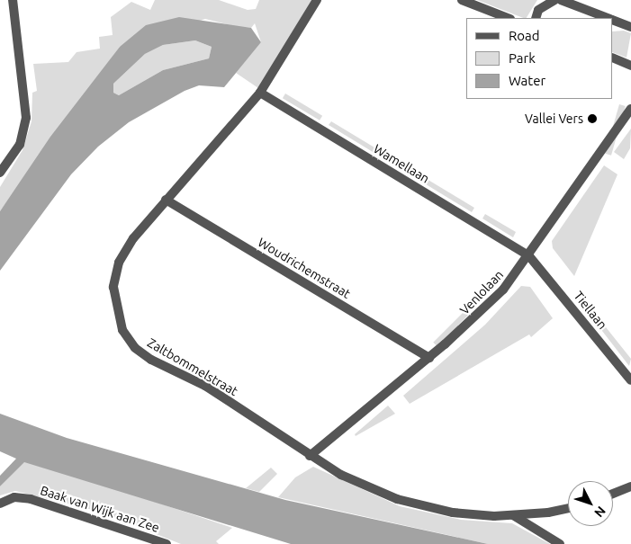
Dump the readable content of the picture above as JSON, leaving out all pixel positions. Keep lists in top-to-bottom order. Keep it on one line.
{"streets":{"street":["Wamellaan","Woudrichemstraat","Venlolaan","Tiellaan","Zaltbommelstraat","Baak van Wijk aan Zee"]},"crossings":[["Wamellaan","Venlolaan"],["Wamellaan","Tiellaan"],["Wamellaan","Zaltbommelstraat"],["Woudrichemstraat","Venlolaan"],["Woudrichemstraat","Zaltbommelstraat"],["Venlolaan","Tiellaan"],["Venlolaan","Zaltbommelstraat"]],"places":["Vallei Vers"],"legend":["Road","Park","Water"],"north":"bottom right"}
